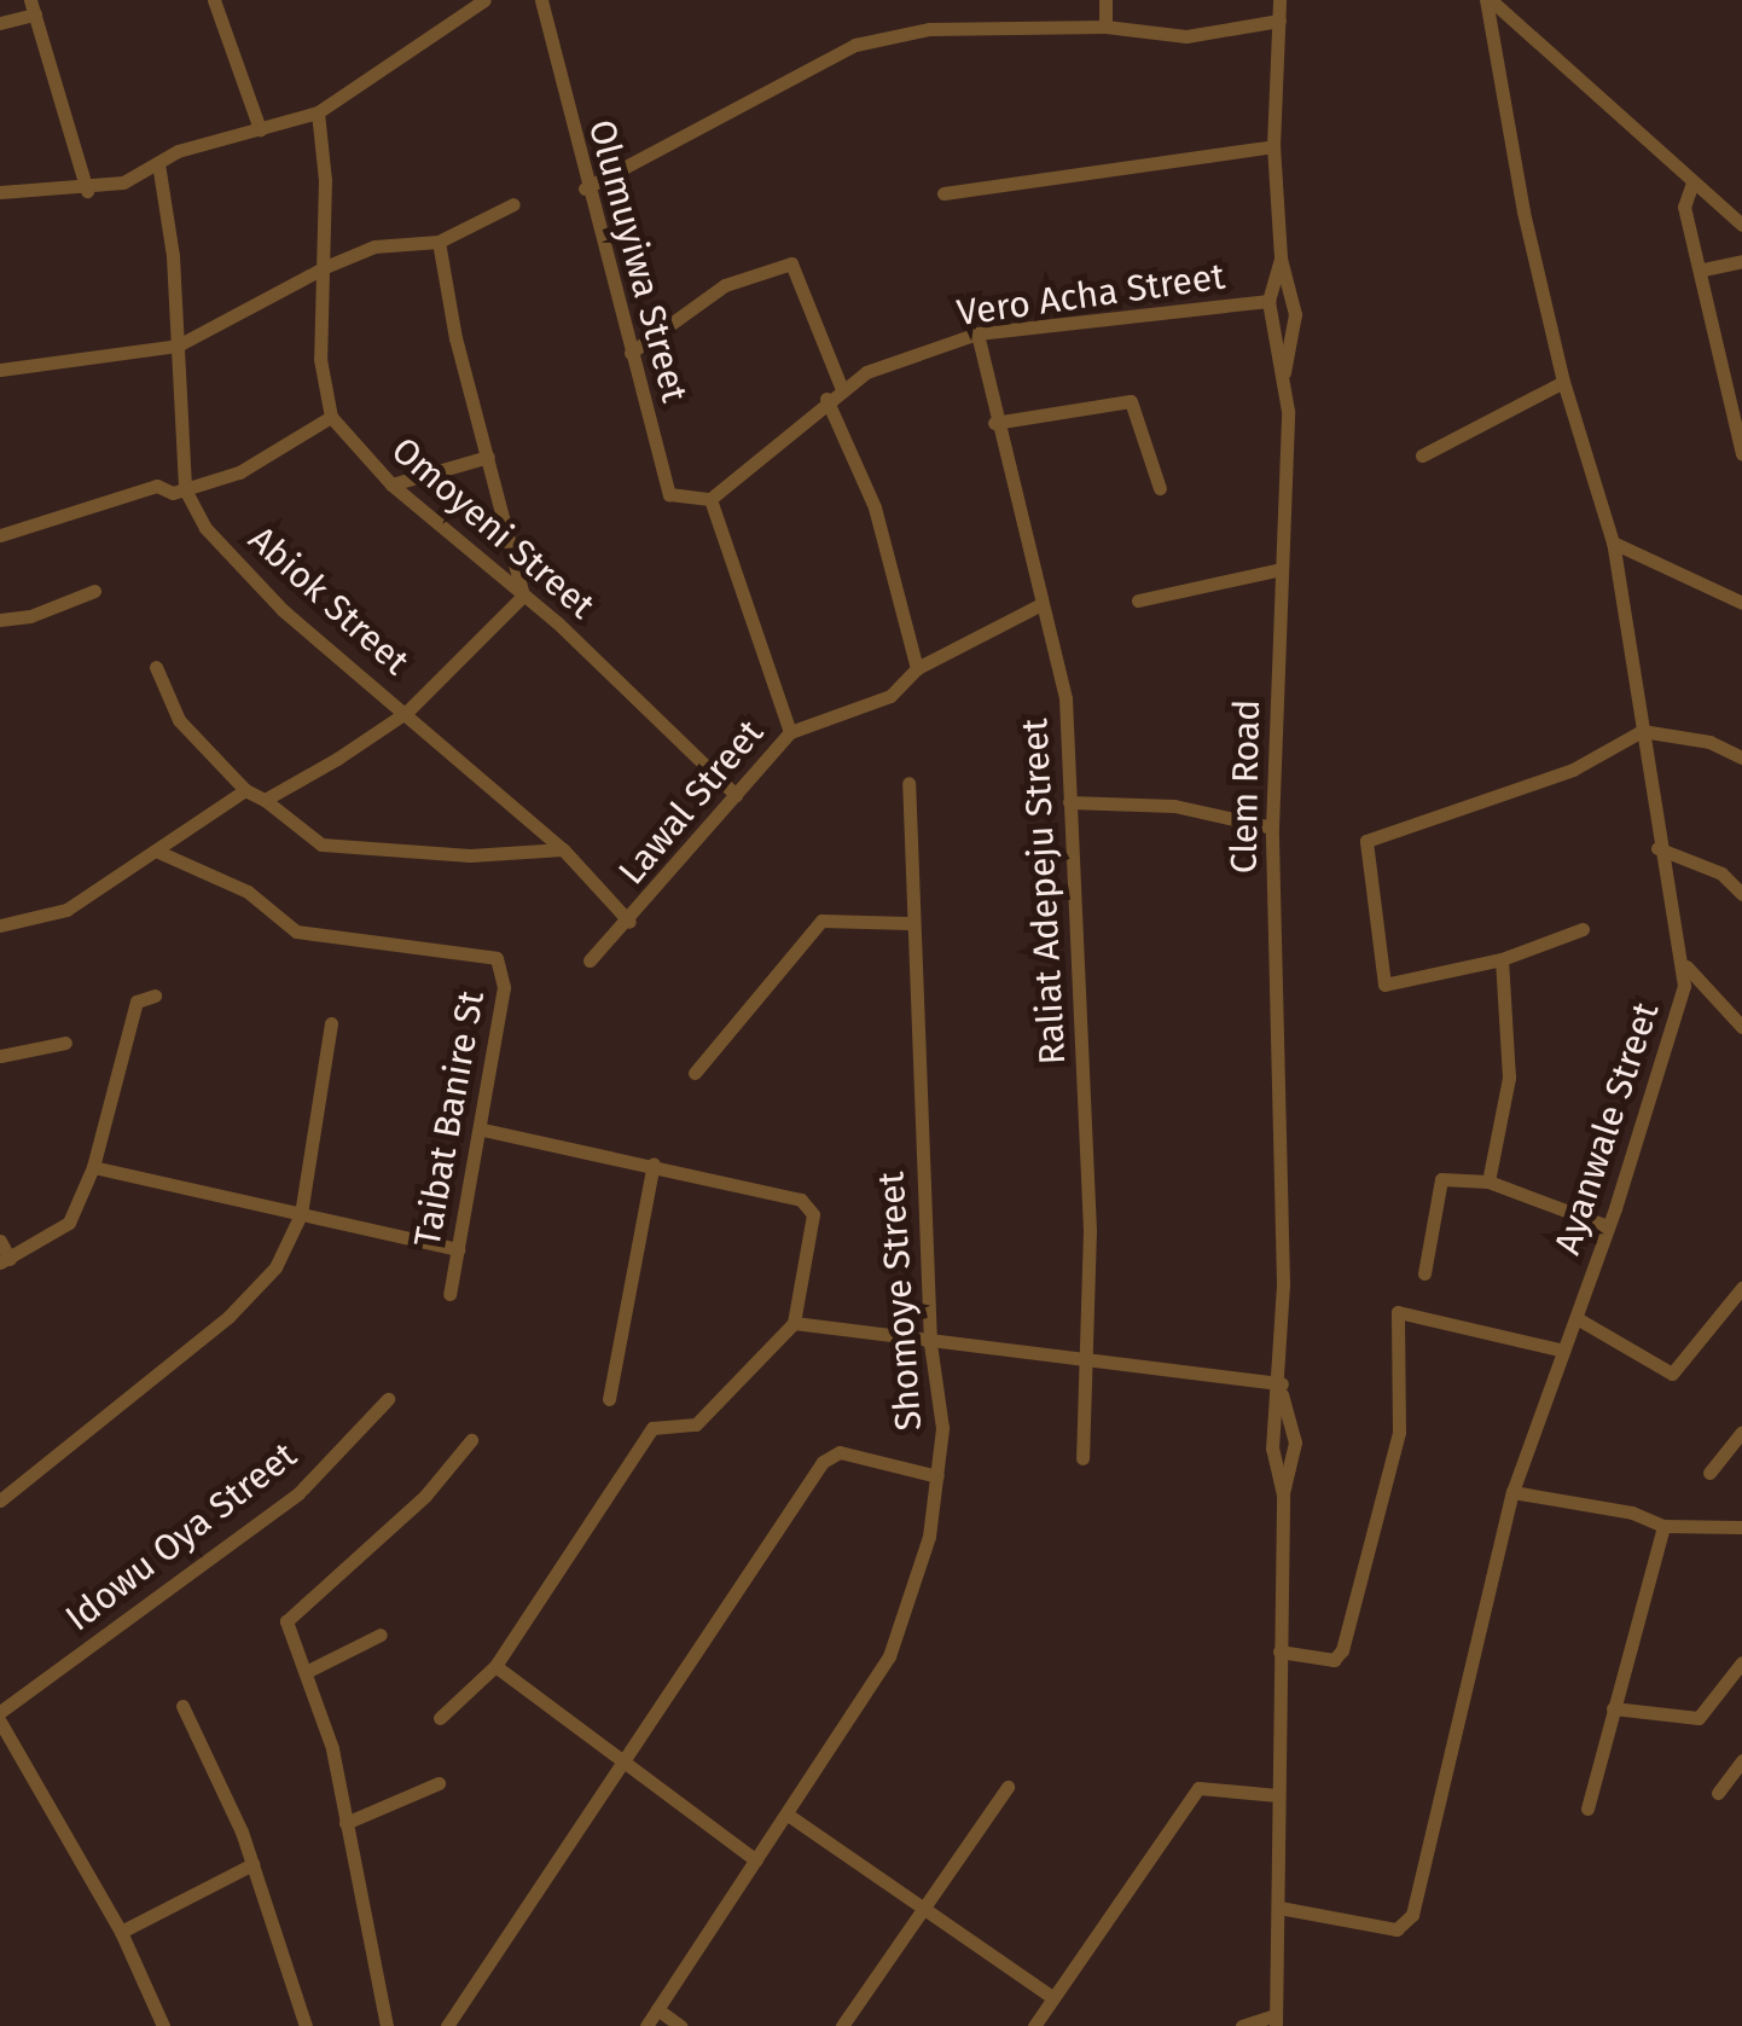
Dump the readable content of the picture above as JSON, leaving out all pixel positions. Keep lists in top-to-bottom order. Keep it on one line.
{"streets":{"street":["Olumuyiwa Street","Vero Acha Street","Omoyeni Street","Abiok Street","Clem Road","Lawal Street","Raliat Adepeju Street","Taibat Banire St","Ayanwale Street","Shomoye Street","Idowu Oya Street"]},"crossings":[["Olumuyiwa Street","Vero Acha Street"],["Vero Acha Street","Clem Road"],["Vero Acha Street","Raliat Adepeju Street"],["Omoyeni Street","Lawal Street"],["Abiok Street","Lawal Street"],["Clem Road","Ayanwale Street"],["Lawal Street","Raliat Adepeju Street"]]}
